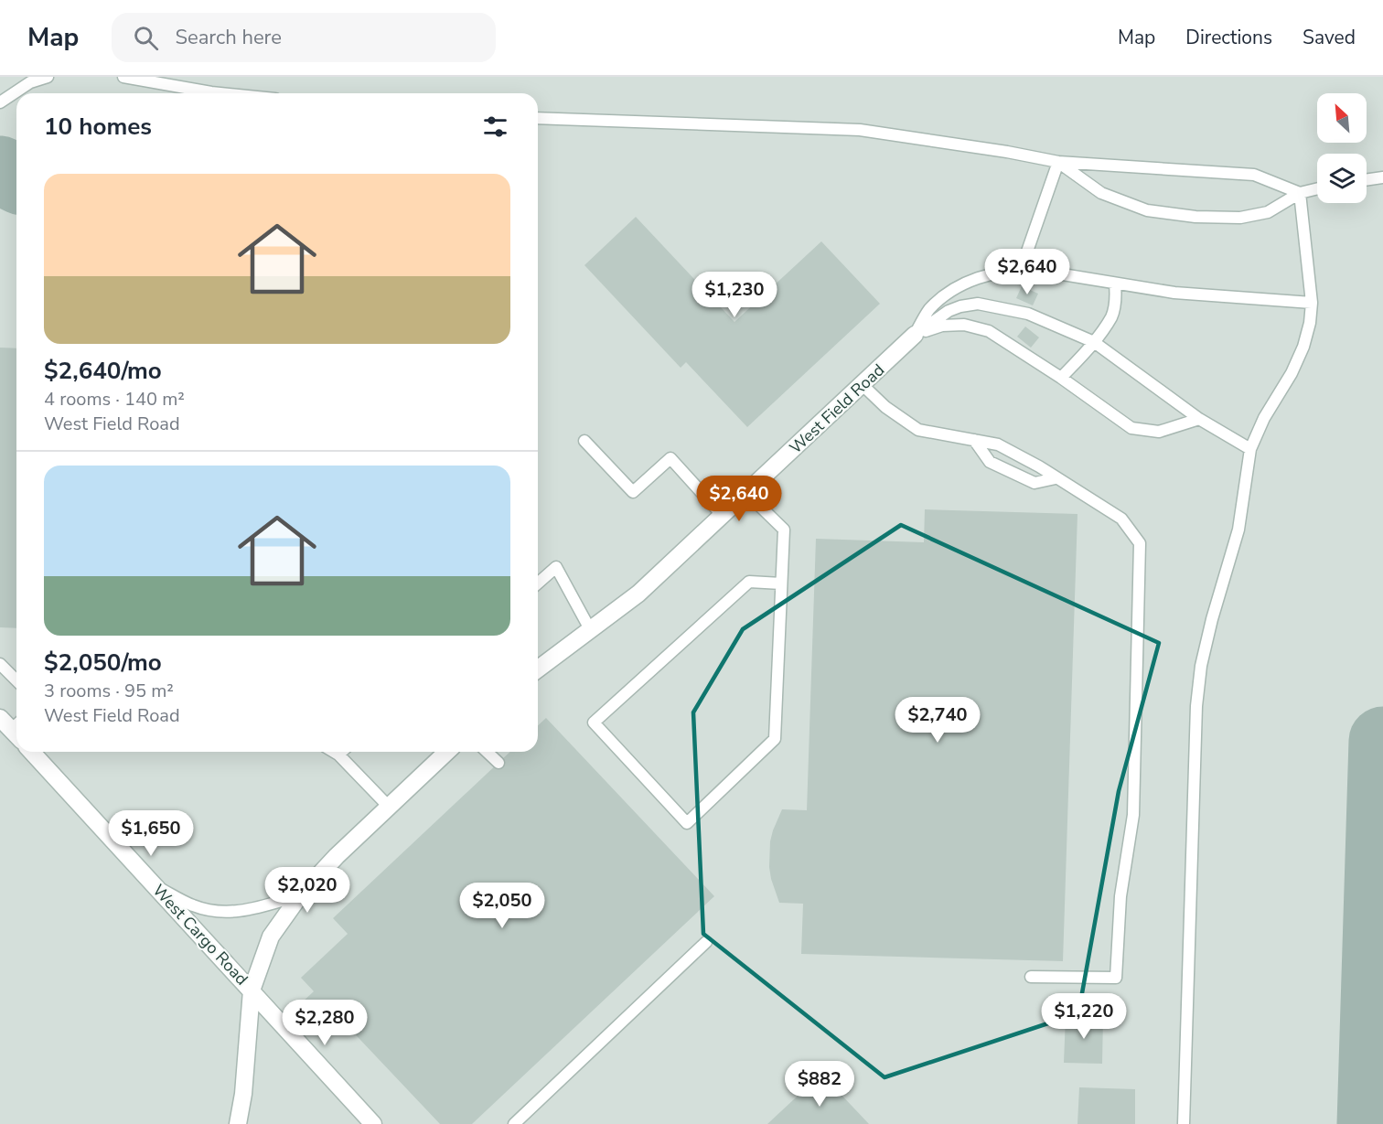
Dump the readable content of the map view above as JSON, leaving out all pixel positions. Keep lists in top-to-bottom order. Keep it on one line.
{"streets":{"street":["West Field Road","West Cargo Road"]},"north":"top left","page":{"header":"Map","search":"Search here","nav":["Map","Directions","Saved"],"heading":"10 homes","list":[{"name":"$2,640/mo","note":"4 rooms · 140 m² · West Field Road"},{"name":"$2,050/mo","note":"3 rooms · 95 m² · West Field Road"}],"price":["$2,640","$1,230","$2,640","$2,740","$1,650","$2,020","$2,050","$1,220","$2,280","$882"]}}
